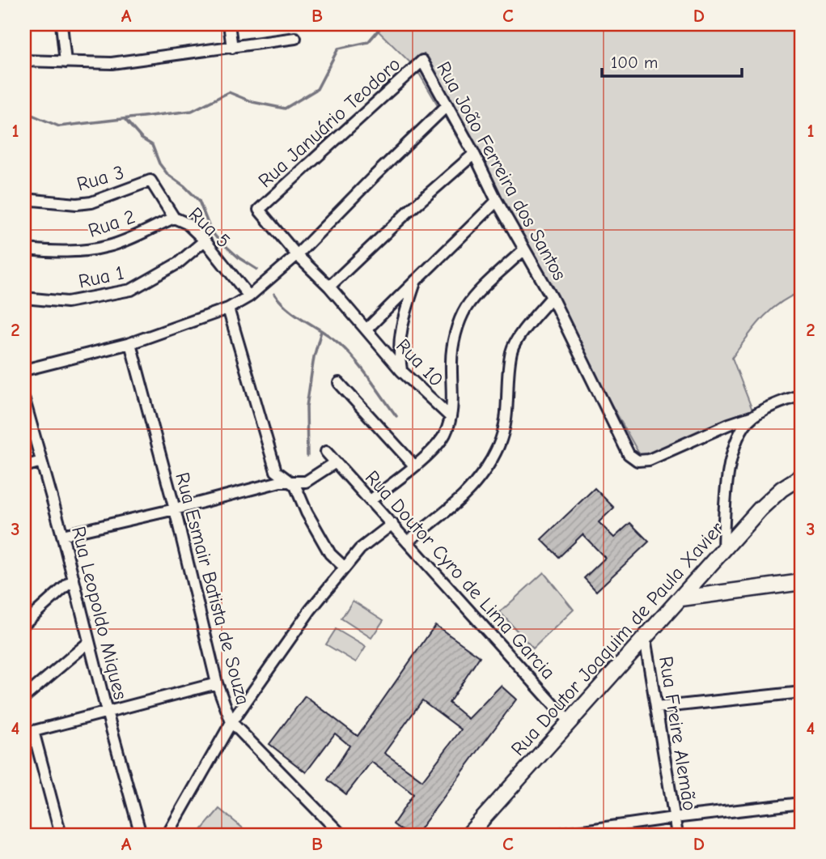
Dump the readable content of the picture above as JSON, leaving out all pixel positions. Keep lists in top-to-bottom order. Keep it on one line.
{"streets":{"main road":["Rua Doutor Joaquim de Paula Xavier"],"street":["Rua Januário Teodoro","Rua João Ferreira dos Santos","Rua 3","Rua 2","Rua 5","Rua 1","Rua 10","Rua Doutor Cyro de Lima Garcia","Rua Esmair Batista de Souza","Rua Leopoldo Miques","Rua Freire Alemão"]},"crossings":[["Rua Januário Teodoro","Rua João Ferreira dos Santos"],["Rua Januário Teodoro","Rua 10"],["Rua 3","Rua 5"],["Rua 2","Rua 5"],["Rua 5","Rua 1"],["Rua Doutor Cyro de Lima Garcia","Rua Doutor Joaquim de Paula Xavier"],["Rua Doutor Joaquim de Paula Xavier","Rua Freire Alemão"]],"scale_bar":"100 m","grid":{"columns":["A","B","C","D"],"rows":["1","2","3","4"]}}
